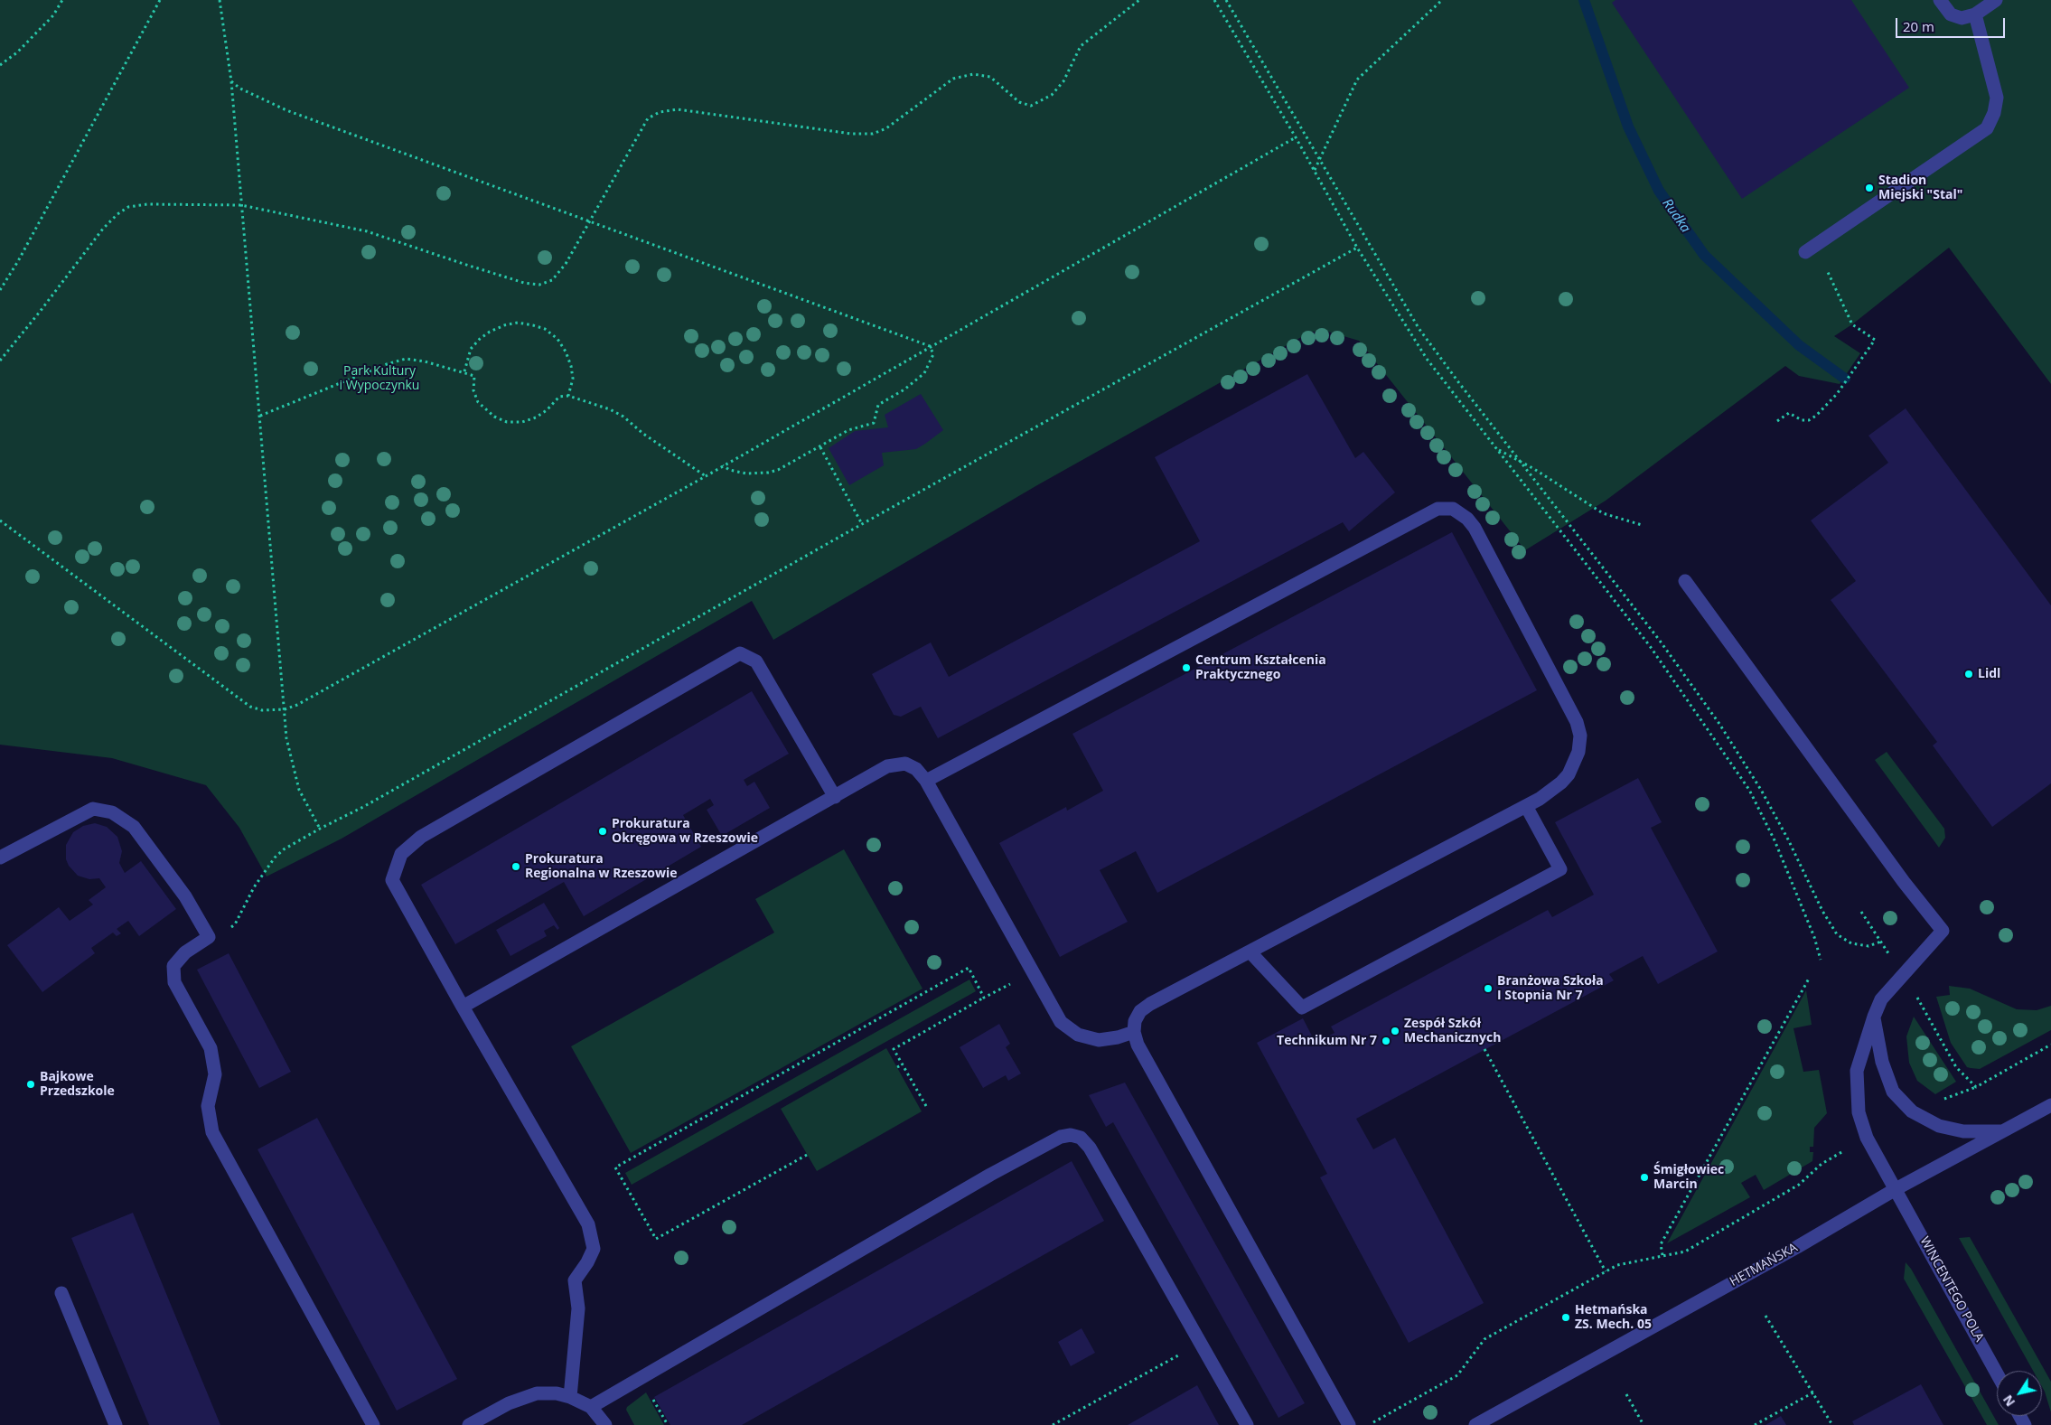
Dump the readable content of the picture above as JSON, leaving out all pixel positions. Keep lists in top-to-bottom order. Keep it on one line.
{"streets":{"street":["HETMAŃSKA","WINCENTEGO POLA"]},"crossings":[["HETMAŃSKA","WINCENTEGO POLA"]],"water":["Rudka"],"parks":["Park Kultury i Wypoczynku"],"places":["Stadion Miejski \"Stal\"","Centrum Kształcenia Praktycznego","Lidl","Prokuratura Okręgowa w Rzeszowie","Prokuratura Regionalna w Rzeszowie","Branżowa Szkoła I Stopnia Nr 7","Zespół Szkół Mechanicznych","Technikum Nr 7","Bajkowe Przedszkole","Śmigłowiec Marcin","Hetmańska ZS. Mech. 05"],"scale_bar":"20 m","north":"bottom left"}
